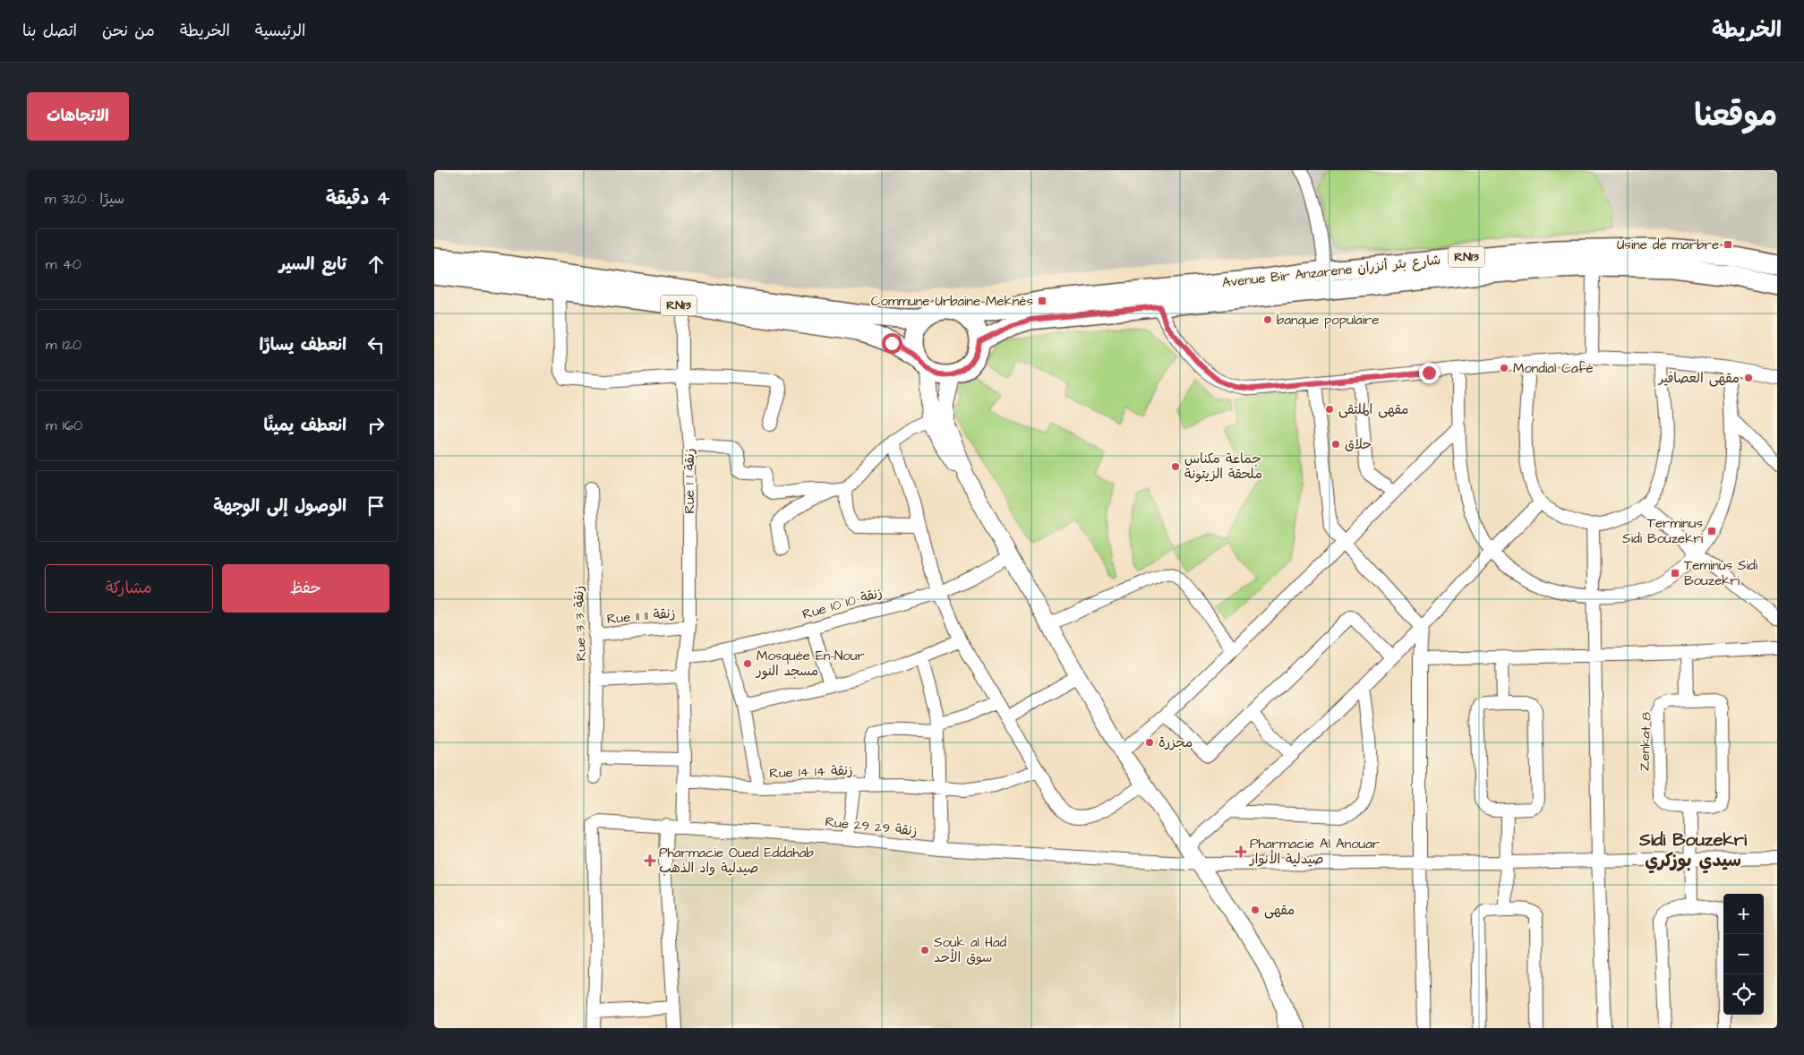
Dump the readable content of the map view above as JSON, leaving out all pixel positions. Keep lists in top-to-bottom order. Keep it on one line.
{"streets":{"main road":["RN13","Avenue Bir Anzarene شارع بئر أنزران"],"street":["Rue 1 زنقة 1","Rue 10 زنقة 10","Rue 11 زنقة 11","Rue 3 زنقة 3","Zenkat 8","Rue 14 زنقة 14","Rue 29 زنقة 29"]},"crossings":[["RN13","Avenue Bir Anzarene شارع بئر أنزران"],["RN13","Rue 1 زنقة 1"],["Rue 1 زنقة 1","Rue 10 زنقة 10"],["Rue 1 زنقة 1","Rue 11 زنقة 11"],["Rue 1 زنقة 1","Rue 14 زنقة 14"],["Rue 1 زنقة 1","Rue 29 زنقة 29"],["Rue 10 زنقة 10","Rue 3 زنقة 3"],["Rue 11 زنقة 11","Rue 3 زنقة 3"]],"districts":["Sidi Bouzekri سيدي بوزكري"],"places":{"transit":["Usine de marbre","Commune Urbaine Meknès","Terminus Sidi Bouzekri","Teminus Sidi Bouzekri"],"other":["banque populaire","Mondial Café","مقهى العصافير","مقهى الملتقى","حلاق","جماعة مكناس ملحقة الزيتونة","Mosquée En-Nour مسجد النور","مجزرة","مقهى","Souk al Had سوق الأحد"],"health":["Pharmacie Al Anouar صيدلية الأنوار","Pharmacie Oued Eddahab صيدلية واد الذهب"]},"page":{"header":"الخريطة","nav":["الرئيسية","الخريطة","من نحن","اتصل بنا"],"title":"موقعنا","buttons":["الاتجاهات",["حفظ","مشاركة"]],"heading":["4 دقيقة","سيرًا · 320 m"],"list":[["تابع السير","40 m"],["انعطف يسارًا","120 m"],["انعطف يمينًا","160 m"],"الوصول إلى الوجهة"],"map_buttons":["+","−"]}}
